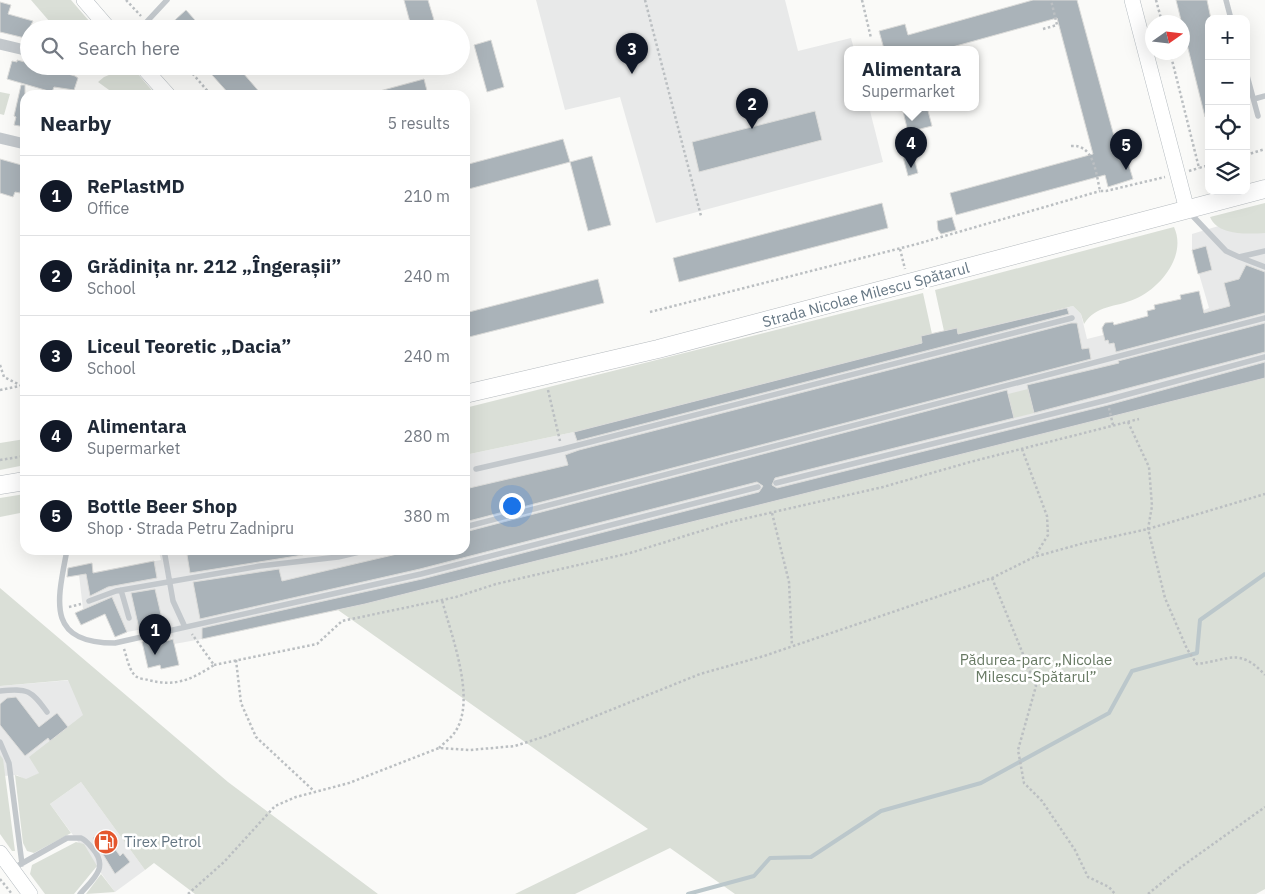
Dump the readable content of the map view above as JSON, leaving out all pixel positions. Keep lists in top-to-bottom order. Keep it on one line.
{"streets":{"main road":["Strada Nicolae Milescu Spătarul"]},"parks":["Pădurea-parc „Nicolae Milescu-Spătarul”"],"places":{"fuel station":["Tirex Petrol"]},"north":"right","page":{"map_buttons":["+","−"],"search":"Search here","pins":["3","2","4","5","1"],"popup":["Alimentara","Supermarket"],"heading":["Nearby","5 results"],"list":[{"mark":"1","name":"RePlastMD","note":"Office","value":"210 m"},{"mark":"2","name":"Grădinița nr. 212 „Îngerașii”","note":"School","value":"240 m"},{"mark":"3","name":"Liceul Teoretic „Dacia”","note":"School","value":"240 m"},{"mark":"4","name":"Alimentara","note":"Supermarket","value":"280 m"},{"mark":"5","name":"Bottle Beer Shop","note":"Shop · Strada Petru Zadnipru","value":"380 m"}]}}
